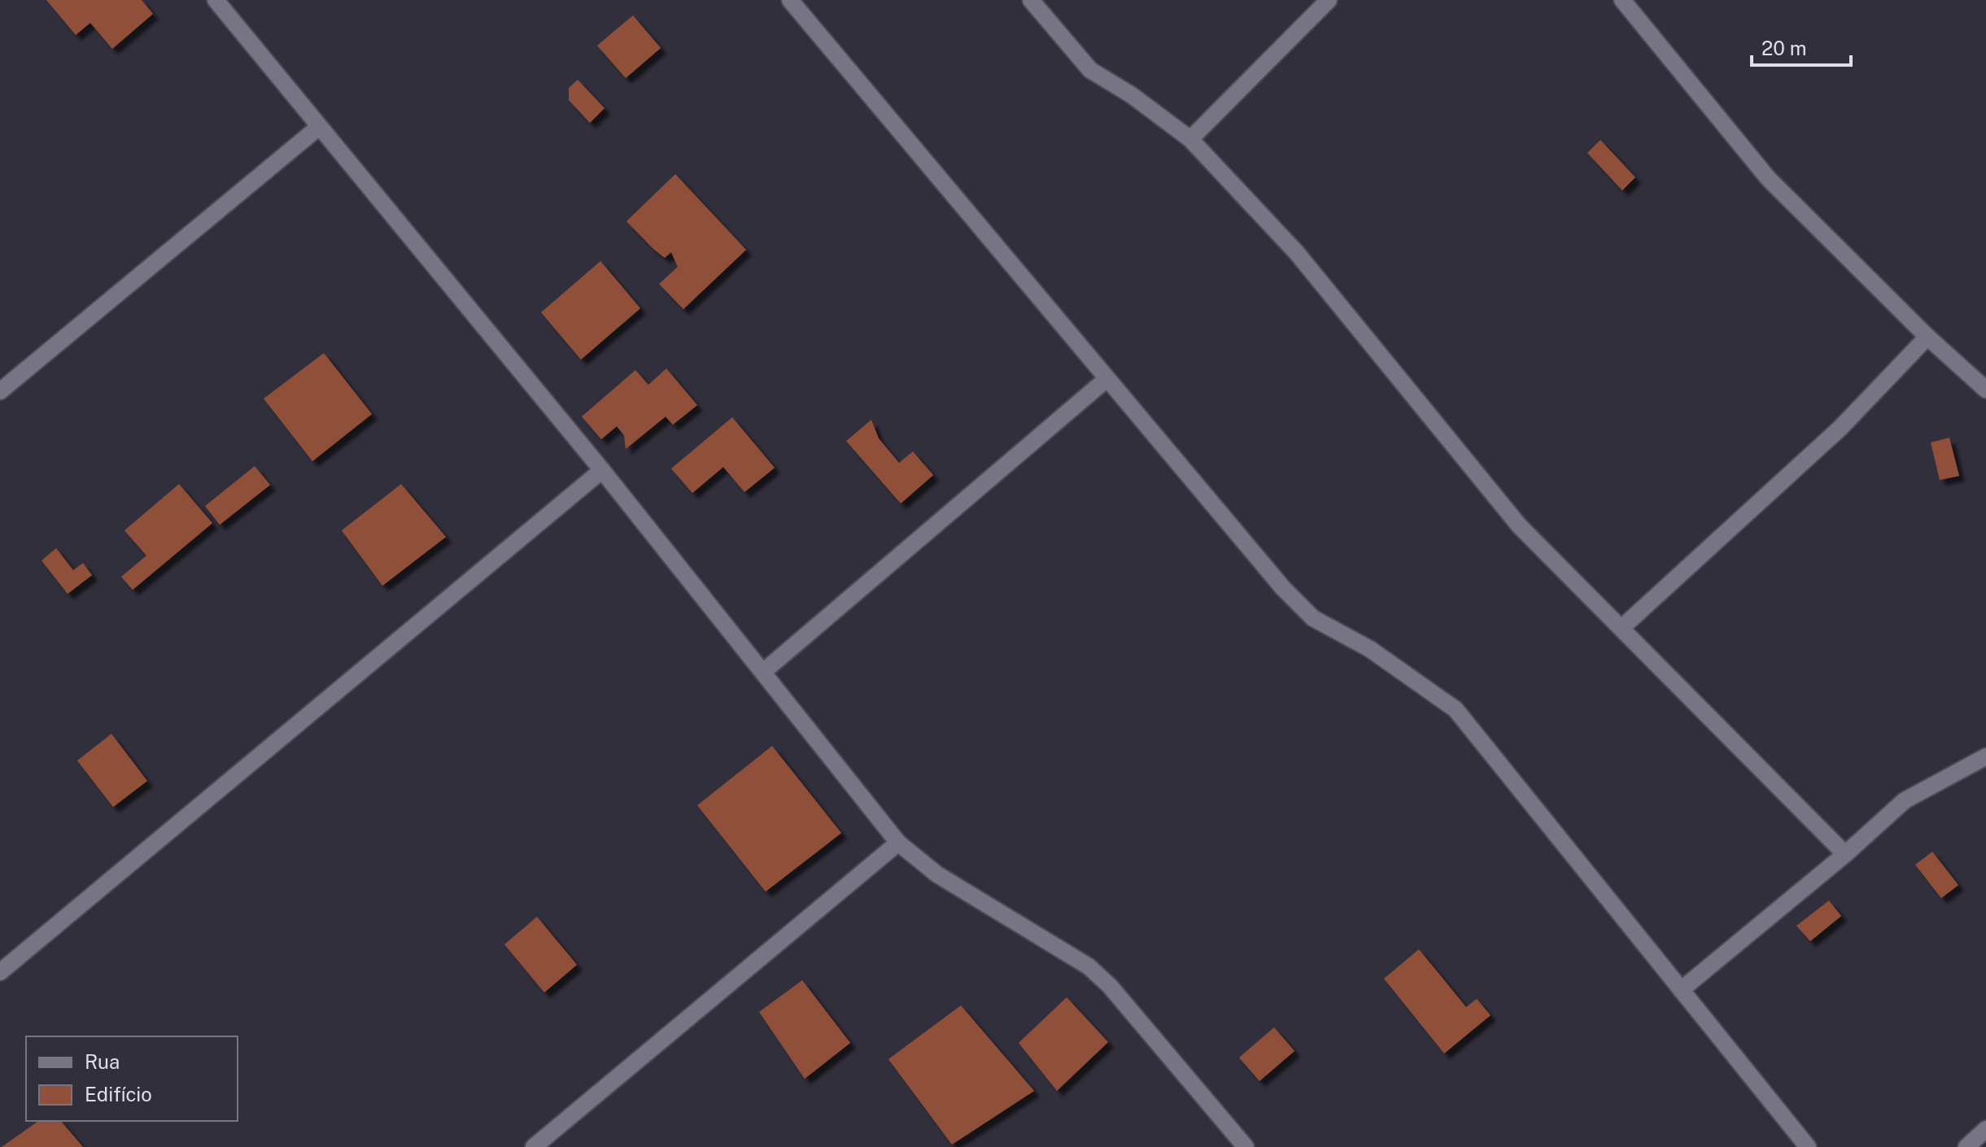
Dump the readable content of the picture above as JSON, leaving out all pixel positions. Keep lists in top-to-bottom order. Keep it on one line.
{"legend":["Rua","Edifício"],"scale_bar":"20 m"}
